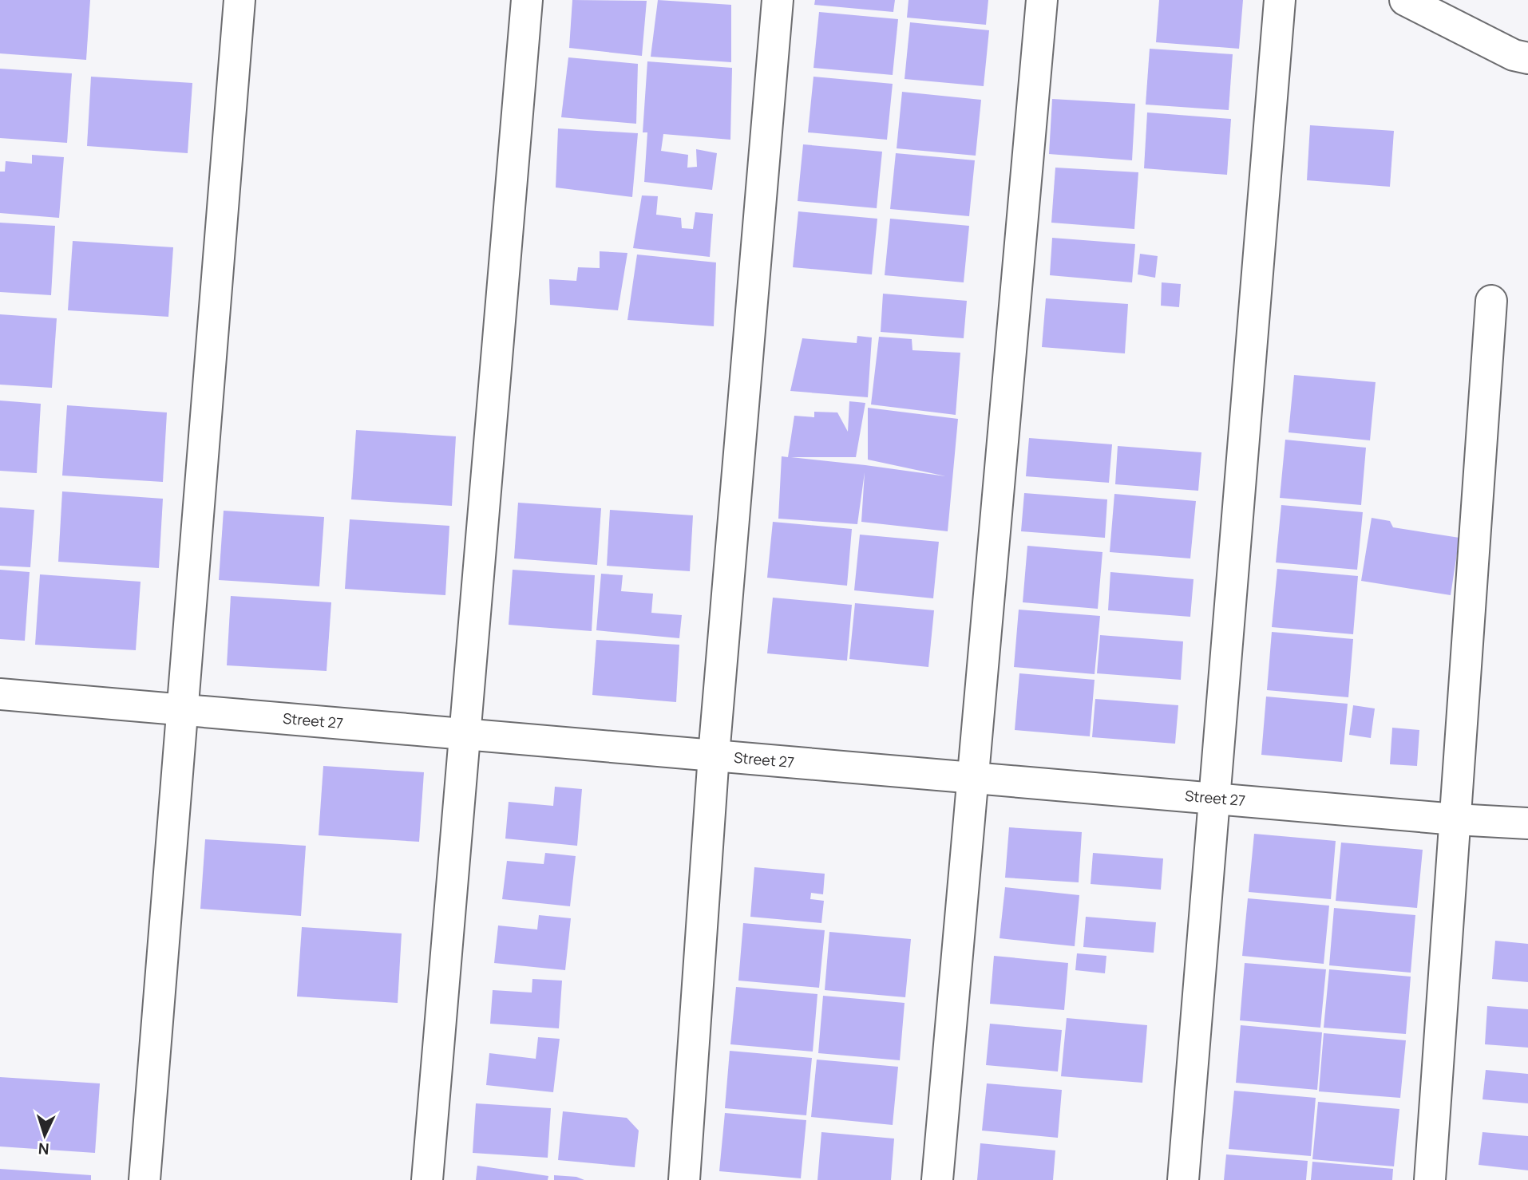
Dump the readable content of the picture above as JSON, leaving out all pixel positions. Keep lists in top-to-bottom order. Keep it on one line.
{"streets":{"street":["Street 27"]},"north":"bottom"}
